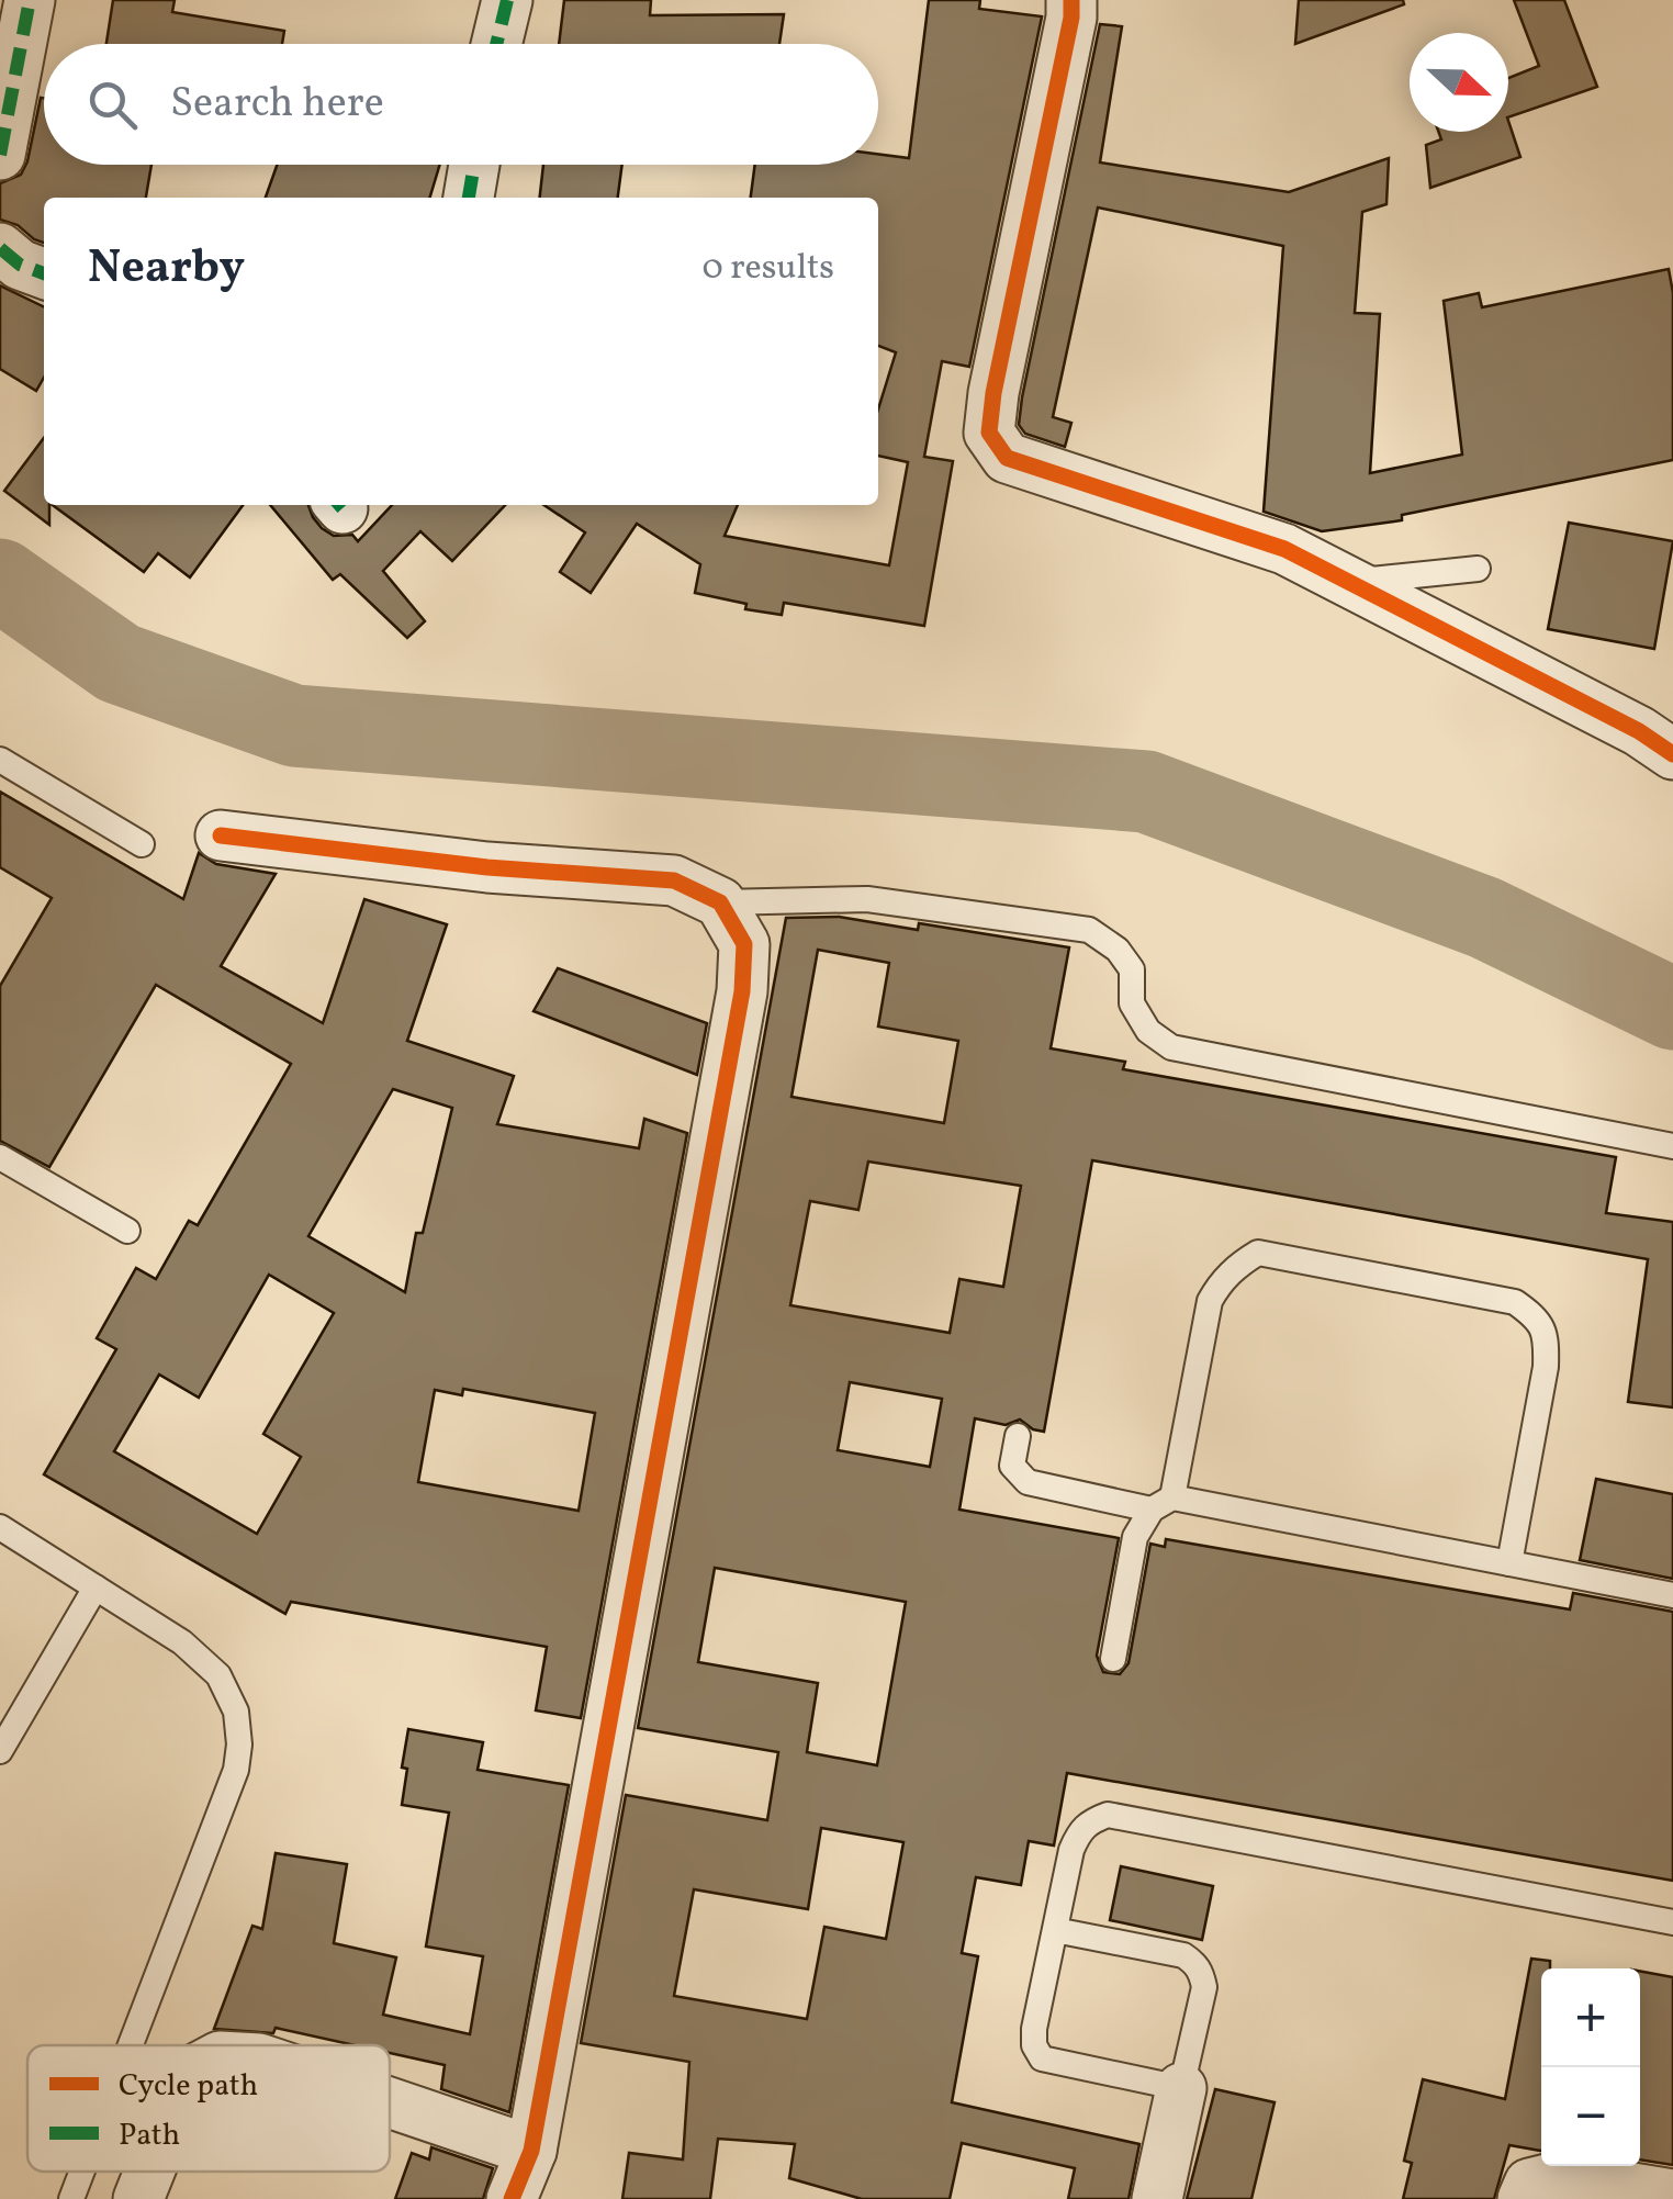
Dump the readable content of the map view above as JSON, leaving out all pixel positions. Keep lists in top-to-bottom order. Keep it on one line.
{"legend":["Cycle path","Path"],"north":"right","page":{"search":"Search here","heading":["Nearby","0 results"],"map_buttons":["+","−"]}}
